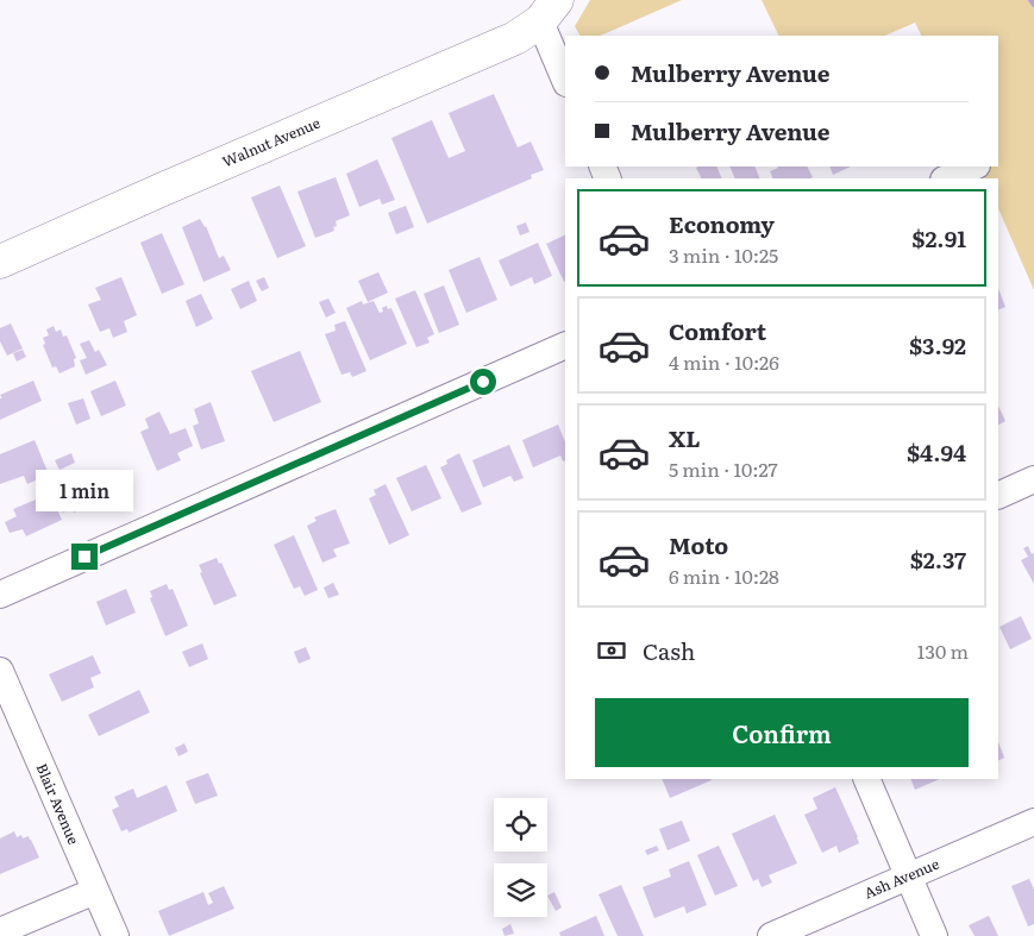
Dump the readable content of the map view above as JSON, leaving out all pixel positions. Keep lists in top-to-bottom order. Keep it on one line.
{"streets":{"street":["Walnut Avenue","Blair Avenue","Ash Avenue"]},"page":{"banner":["Mulberry Avenue","Mulberry Avenue"],"list":[{"name":"Economy","note":"3 min · 10:25","value":"$2.91"},{"name":"Comfort","note":"4 min · 10:26","value":"$3.92"},{"name":"XL","note":"5 min · 10:27","value":"$4.94"},{"name":"Moto","note":"6 min · 10:28","value":"$2.37"}],"bubble":"1 min","pay":["Cash","130 m"],"buttons":"Confirm"}}
